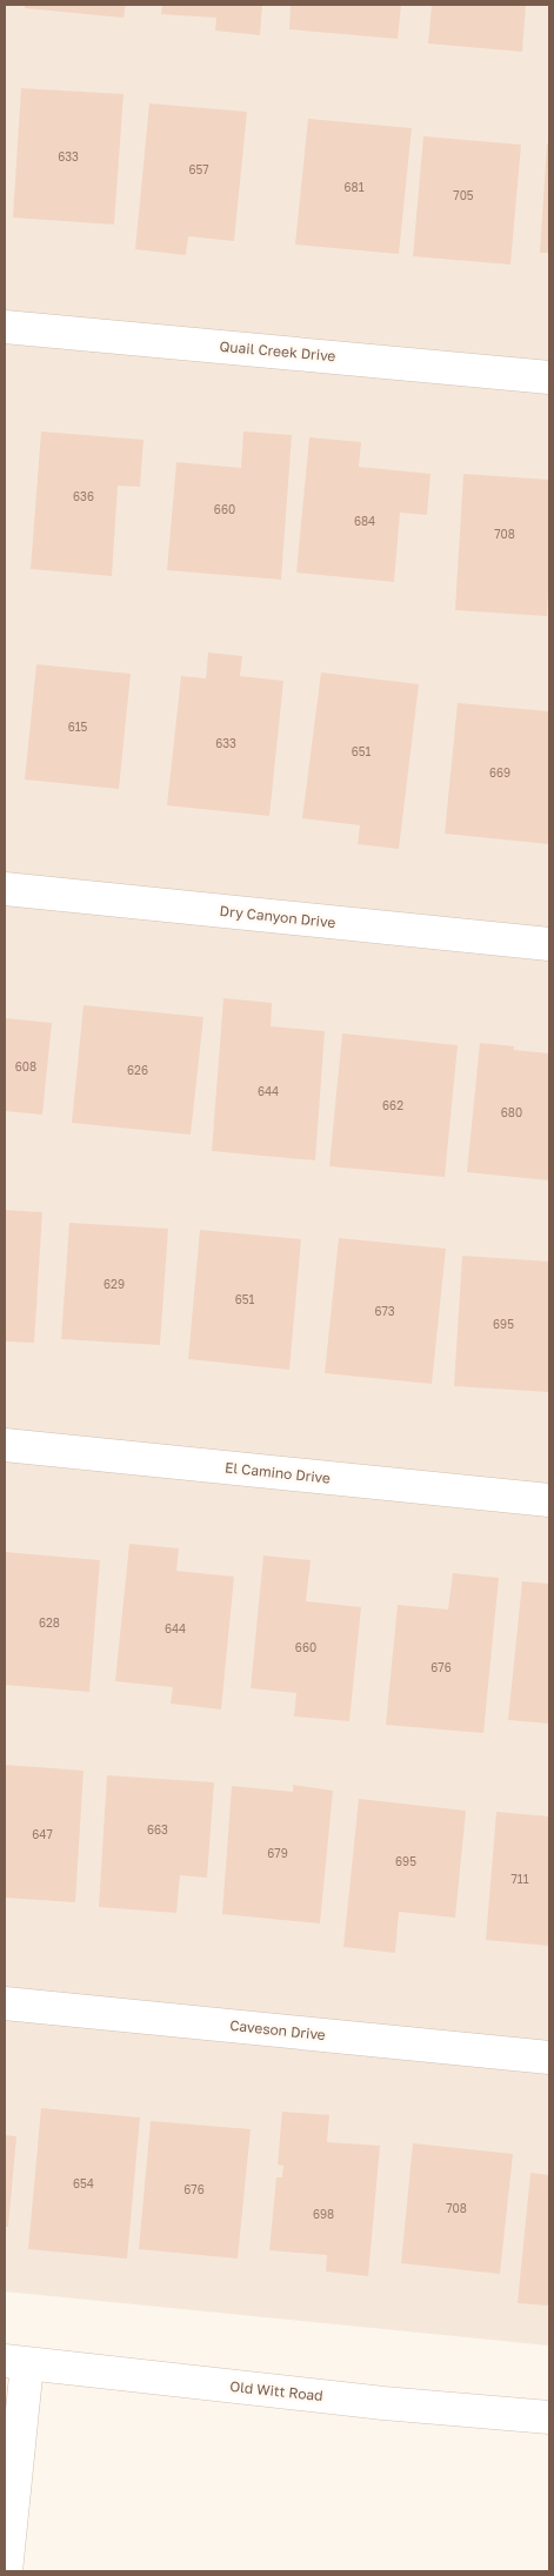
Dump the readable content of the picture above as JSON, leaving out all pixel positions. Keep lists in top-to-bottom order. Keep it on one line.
{"streets":{"street":["Quail Creek Drive","Dry Canyon Drive","El Camino Drive","Caveson Drive","Old Witt Road"]},"house_numbers":["633","657","681","705","636","660","684","708","615","633","651","669","608","626","644","662","680","629","651","673","695","628","644","660","676","663","647","679","695","711","654","676","708","698"]}
